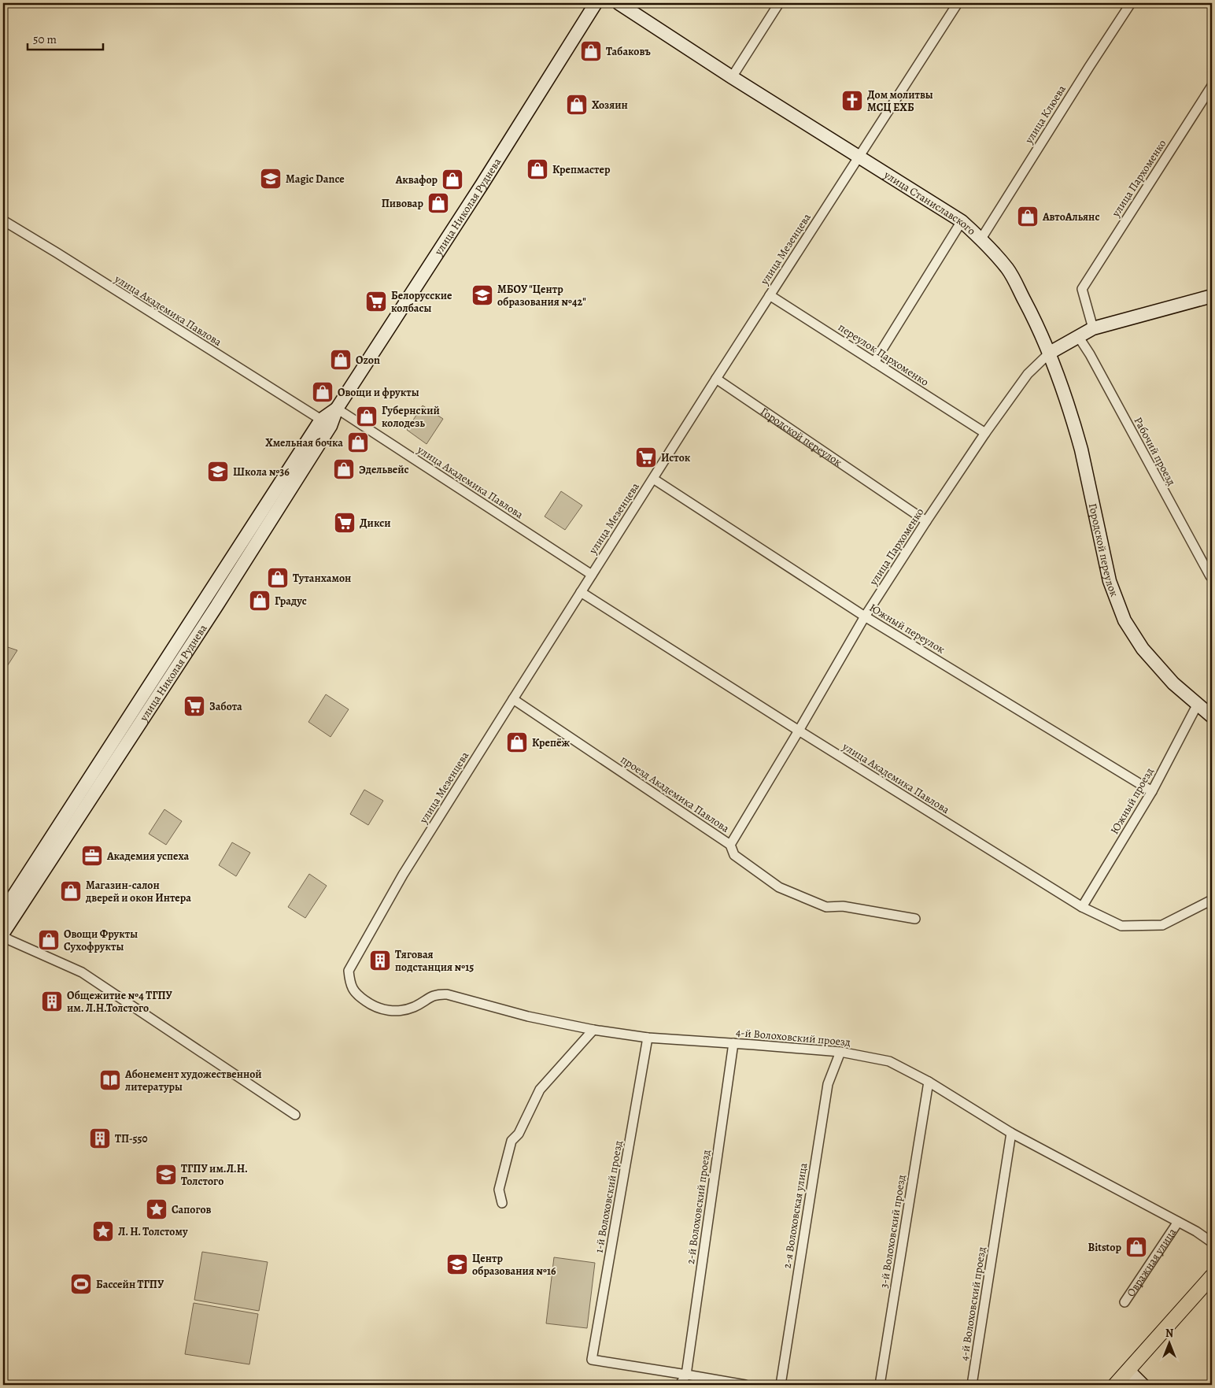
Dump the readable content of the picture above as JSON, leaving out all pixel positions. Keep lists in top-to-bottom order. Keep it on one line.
{"streets":{"street":["улица Клюева","улица Пархоменко","улица Станиславского","улица Николая Руднева","улица Мезенцева","улица Академика Павлова","переулок Пархоменко","Городской переулок","Рабочий проезд","Южный переулок","проезд Академика Павлова","Южный проезд","4-й Волоховский проезд","1-й Волоховский проезд","2-й Волоховский проезд","2-я Волоховская улица","3-й Волоховский проезд","Овражная улица"]},"crossings":[["улица Клюева","улица Станиславского"],["улица Пархоменко","улица Станиславского"],["улица Пархоменко","улица Академика Павлова"],["улица Пархоменко","переулок Пархоменко"],["улица Пархоменко","Городской переулок"],["улица Пархоменко","Южный переулок"],["улица Пархоменко","проезд Академика Павлова"],["улица Станиславского","улица Мезенцева"],["улица Станиславского","Городской переулок"],["улица Николая Руднева","улица Академика Павлова"],["улица Мезенцева","улица Академика Павлова"],["улица Мезенцева","переулок Пархоменко"],["улица Мезенцева","Городской переулок"],["улица Мезенцева","Южный переулок"],["улица Мезенцева","проезд Академика Павлова"],["улица Мезенцева","4-й Волоховский проезд"],["улица Академика Павлова","Южный проезд"],["Городской переулок","Южный проезд"],["Южный переулок","Южный проезд"],["4-й Волоховский проезд","1-й Волоховский проезд"],["4-й Волоховский проезд","2-й Волоховский проезд"],["4-й Волоховский проезд","2-я Волоховская улица"],["4-й Волоховский проезд","3-й Волоховский проезд"],["4-й Волоховский проезд","Овражная улица"],["1-й Волоховский проезд","2-й Волоховский проезд"]],"places":{"shop":["Табаковъ","Хозяин","Крепмастер","Аквафор","Пивовар","АвтоАльянс","Ozon","Овощи и фрукты","Губернский колодезь","Хмельная бочка","Эдельвейс","Тутанхамон","Градус","Крепёж","Магазин-салон дверей и окон Интера","Овощи Фрукты Сухофрукты","Bitstop"],"church":["Дом молитвы МСЦ ЕХБ"],"school or university":["Magic Dance","МБОУ \"Центр образования №42\"","Школа №36","ТГПУ им.Л.Н. Толстого","Центр образования №16"],"supermarket":["Белорусские колбасы","Исток","Дикси","Забота"],"office":["Академия успеха"],"building":["Тяговая подстанция №15","Общежитие №4 ТГПУ им. Л.Н.Толстого","ТП-550"],"library":["Абонемент художественной литературы"],"place":["Сапогов","Л. Н. Толстому"],"sports":["Бассейн ТГПУ"]},"scale_bar":"50 m","north":"top"}
